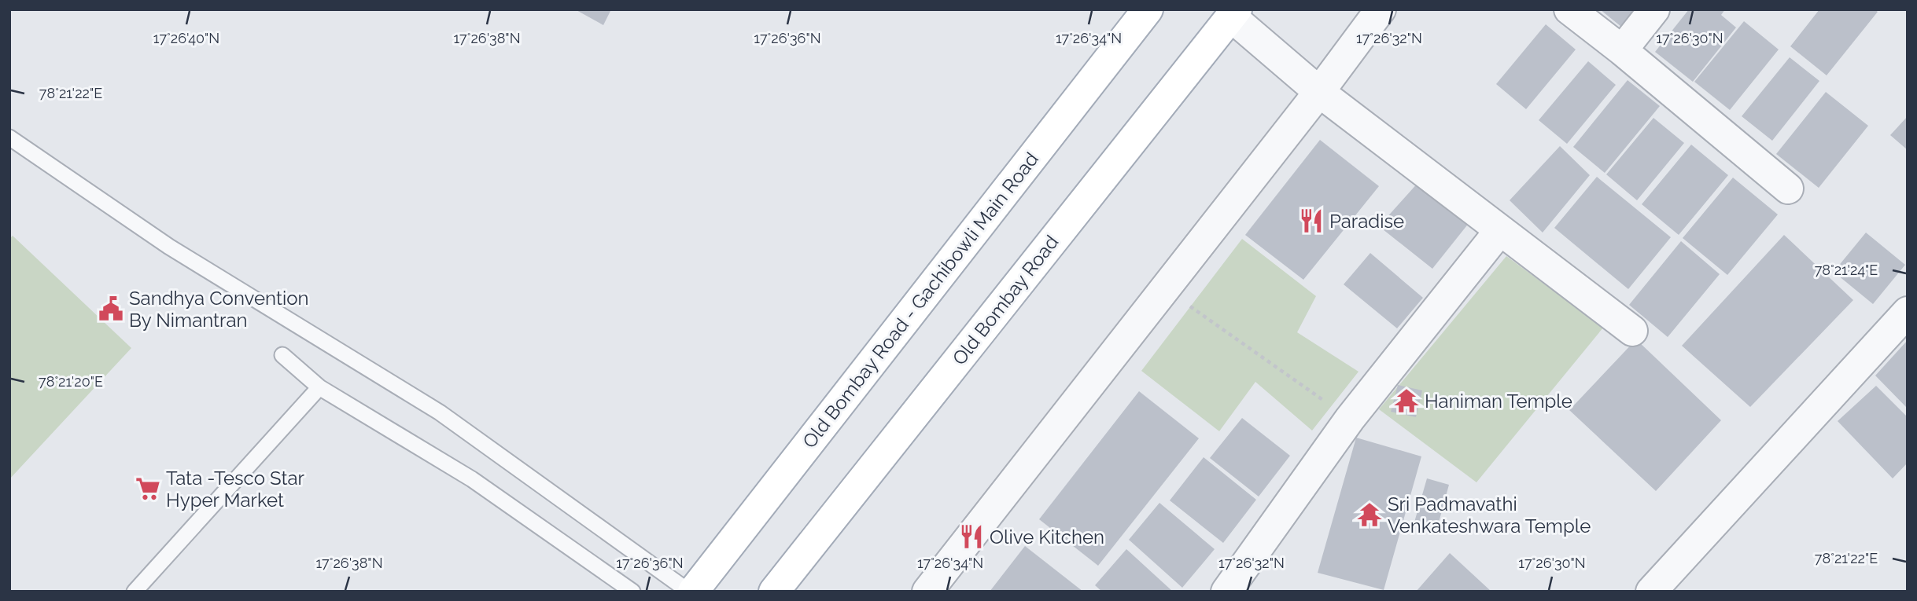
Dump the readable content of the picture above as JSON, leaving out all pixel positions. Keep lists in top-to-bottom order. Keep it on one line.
{"streets":{"main road":["Old Bombay Road - Gachibowli Main Road","Old Bombay Road"]},"places":{"restaurant":["Paradise","Olive Kitchen"],"public building":["Sandhya Convention By Nimantran"],"temple":["Haniman Temple","Sri Padmavathi Venkateshwara Temple"],"supermarket":["Tata -Tesco Star Hyper Market"]},"coordinates":["17°26'40\"N","17°26'38\"N","17°26'36\"N","17°26'34\"N","17°26'32\"N","17°26'30\"N","78°21'22\"E","78°21'24\"E","78°21'20\"E"]}
